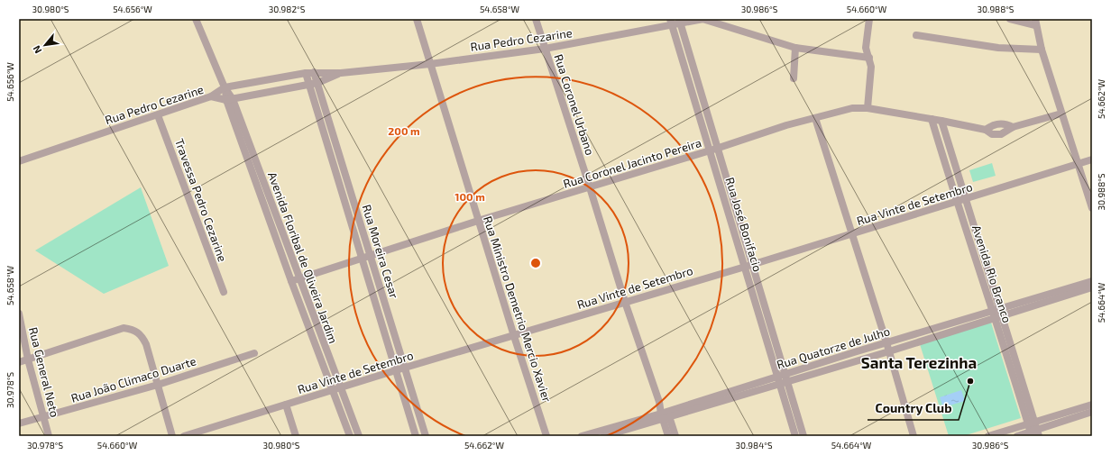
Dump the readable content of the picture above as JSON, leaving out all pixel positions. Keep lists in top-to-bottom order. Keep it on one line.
{"streets":{"street":["Rua Pedro Cezarine","Rua Coronel Urbano","Rua Coronel Jacinto Pereira","Travessa Pedro Cezarine","Rua Vinte de Setembro","Rua José Bonifacio","Rua Moreira Cesar","Avenida Floribal de Oliveira Jardim","Avenida Rio Branco","Rua Ministro Demetrio Mercio Xavier","Rua Quatorze de Julho","Rua General Neto","Rua João Climaco Duarte"]},"crossings":[["Rua Pedro Cezarine","Rua Coronel Urbano"],["Rua Pedro Cezarine","Travessa Pedro Cezarine"],["Rua Pedro Cezarine","Rua José Bonifacio"],["Rua Pedro Cezarine","Rua Moreira Cesar"],["Rua Pedro Cezarine","Avenida Floribal de Oliveira Jardim"],["Rua Pedro Cezarine","Rua Ministro Demetrio Mercio Xavier"],["Rua Coronel Urbano","Rua Coronel Jacinto Pereira"],["Rua Coronel Urbano","Rua Vinte de Setembro"],["Rua Coronel Urbano","Rua Quatorze de Julho"],["Rua Coronel Jacinto Pereira","Rua José Bonifacio"],["Rua Coronel Jacinto Pereira","Rua Moreira Cesar"],["Rua Coronel Jacinto Pereira","Avenida Floribal de Oliveira Jardim"],["Rua Coronel Jacinto Pereira","Avenida Rio Branco"],["Rua Coronel Jacinto Pereira","Rua Ministro Demetrio Mercio Xavier"],["Rua Vinte de Setembro","Rua José Bonifacio"],["Rua Vinte de Setembro","Rua Moreira Cesar"],["Rua Vinte de Setembro","Avenida Floribal de Oliveira Jardim"],["Rua Vinte de Setembro","Avenida Rio Branco"],["Rua Vinte de Setembro","Rua Ministro Demetrio Mercio Xavier"],["Rua José Bonifacio","Rua Quatorze de Julho"],["Avenida Rio Branco","Rua Quatorze de Julho"],["Rua General Neto","Rua João Climaco Duarte"]],"districts":["Santa Terezinha"],"places":["Country Club"],"north":"bottom left","coordinates":["30.980°S","54.656°W","30.982°S","54.658°W","30.986°S","54.660°W","30.988°S","54.662°W","54.664°W","30.978°S","30.984°S"],"rings":["200 m","100 m"]}
